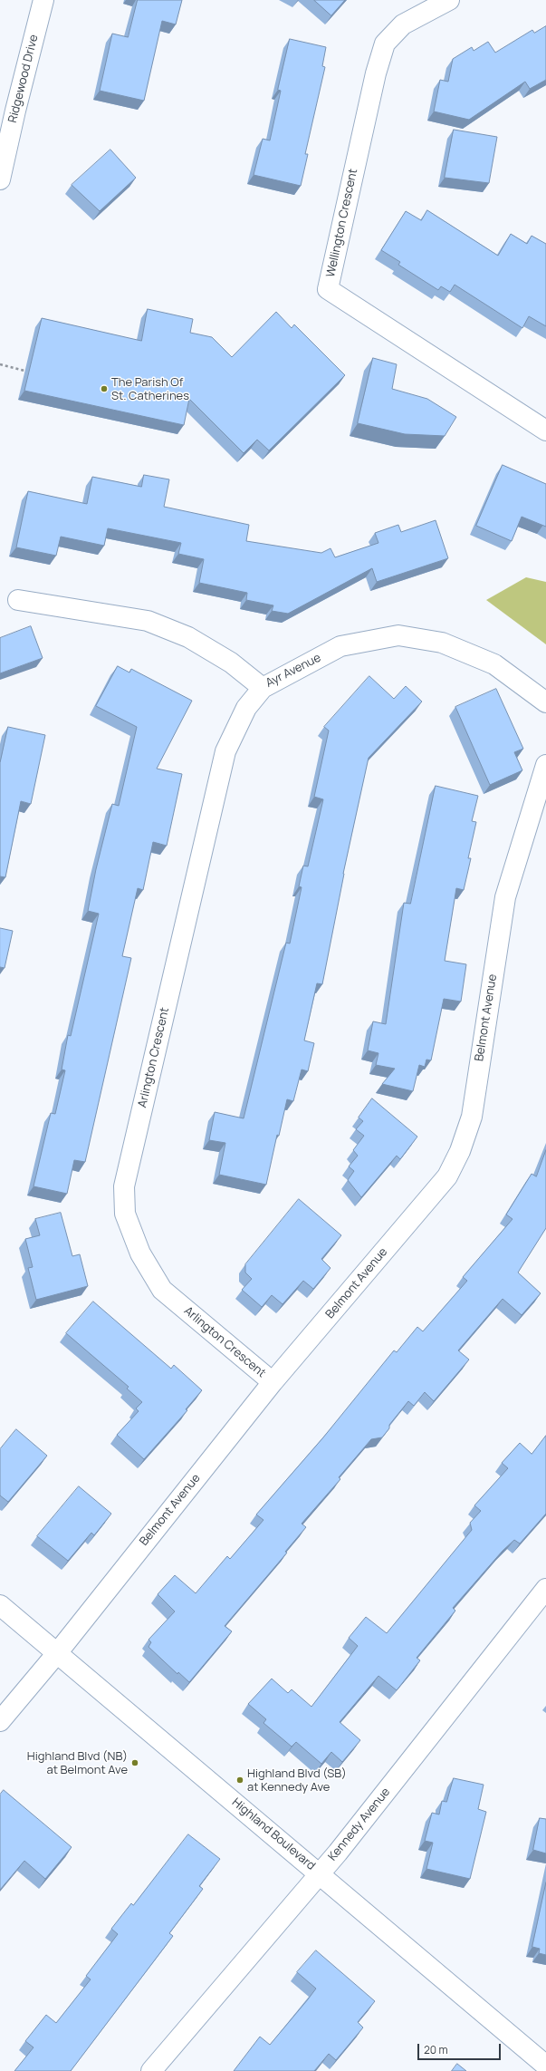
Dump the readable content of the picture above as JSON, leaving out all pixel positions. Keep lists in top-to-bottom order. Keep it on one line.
{"streets":{"street":["Ridgewood Drive","Wellington Crescent","Ayr Avenue","Belmont Avenue","Arlington Crescent","Kennedy Avenue","Highland Boulevard"]},"crossings":[["Ayr Avenue","Arlington Crescent"],["Belmont Avenue","Arlington Crescent"],["Belmont Avenue","Highland Boulevard"],["Kennedy Avenue","Highland Boulevard"]],"places":["The Parish Of St. Catherines","Highland Blvd (NB) at Belmont Ave","Highland Blvd (SB) at Kennedy Ave"],"scale_bar":"20 m"}
